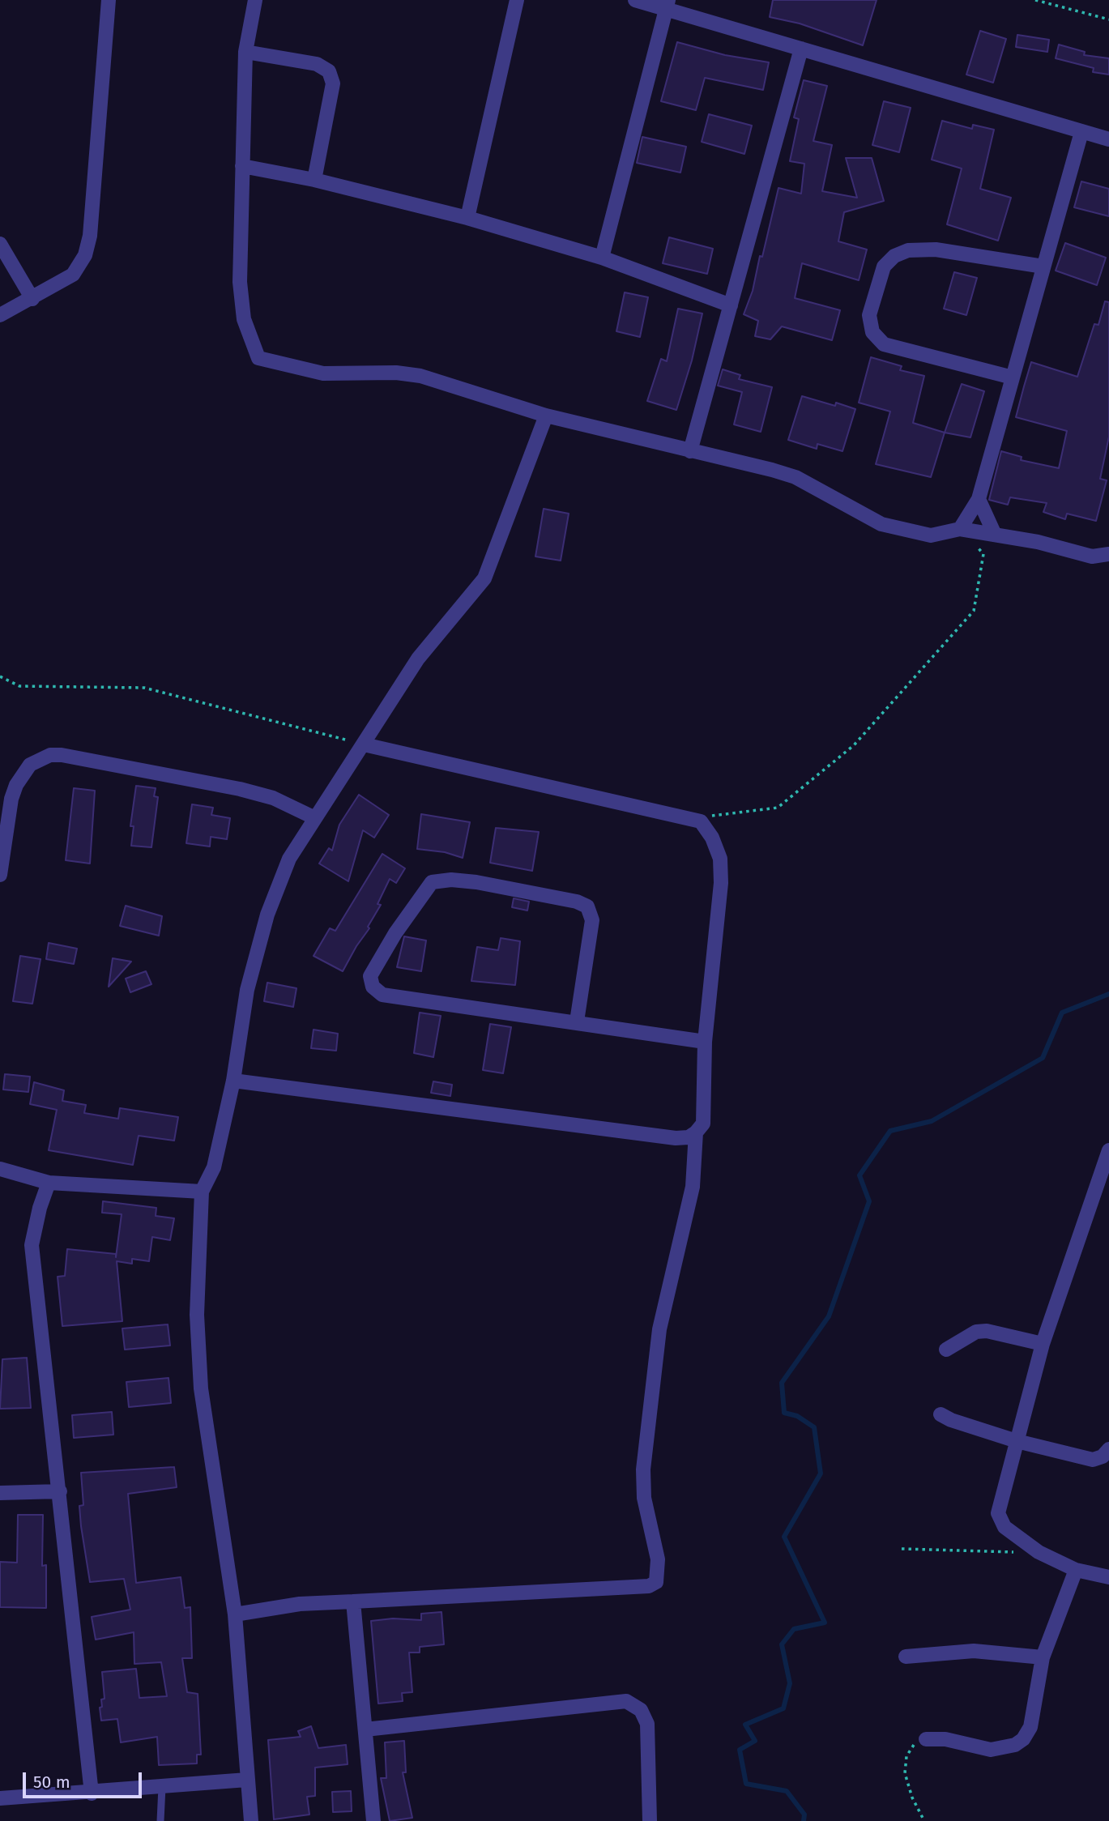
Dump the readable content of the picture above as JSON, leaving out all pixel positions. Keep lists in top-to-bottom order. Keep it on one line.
{"scale_bar":"50 m"}
